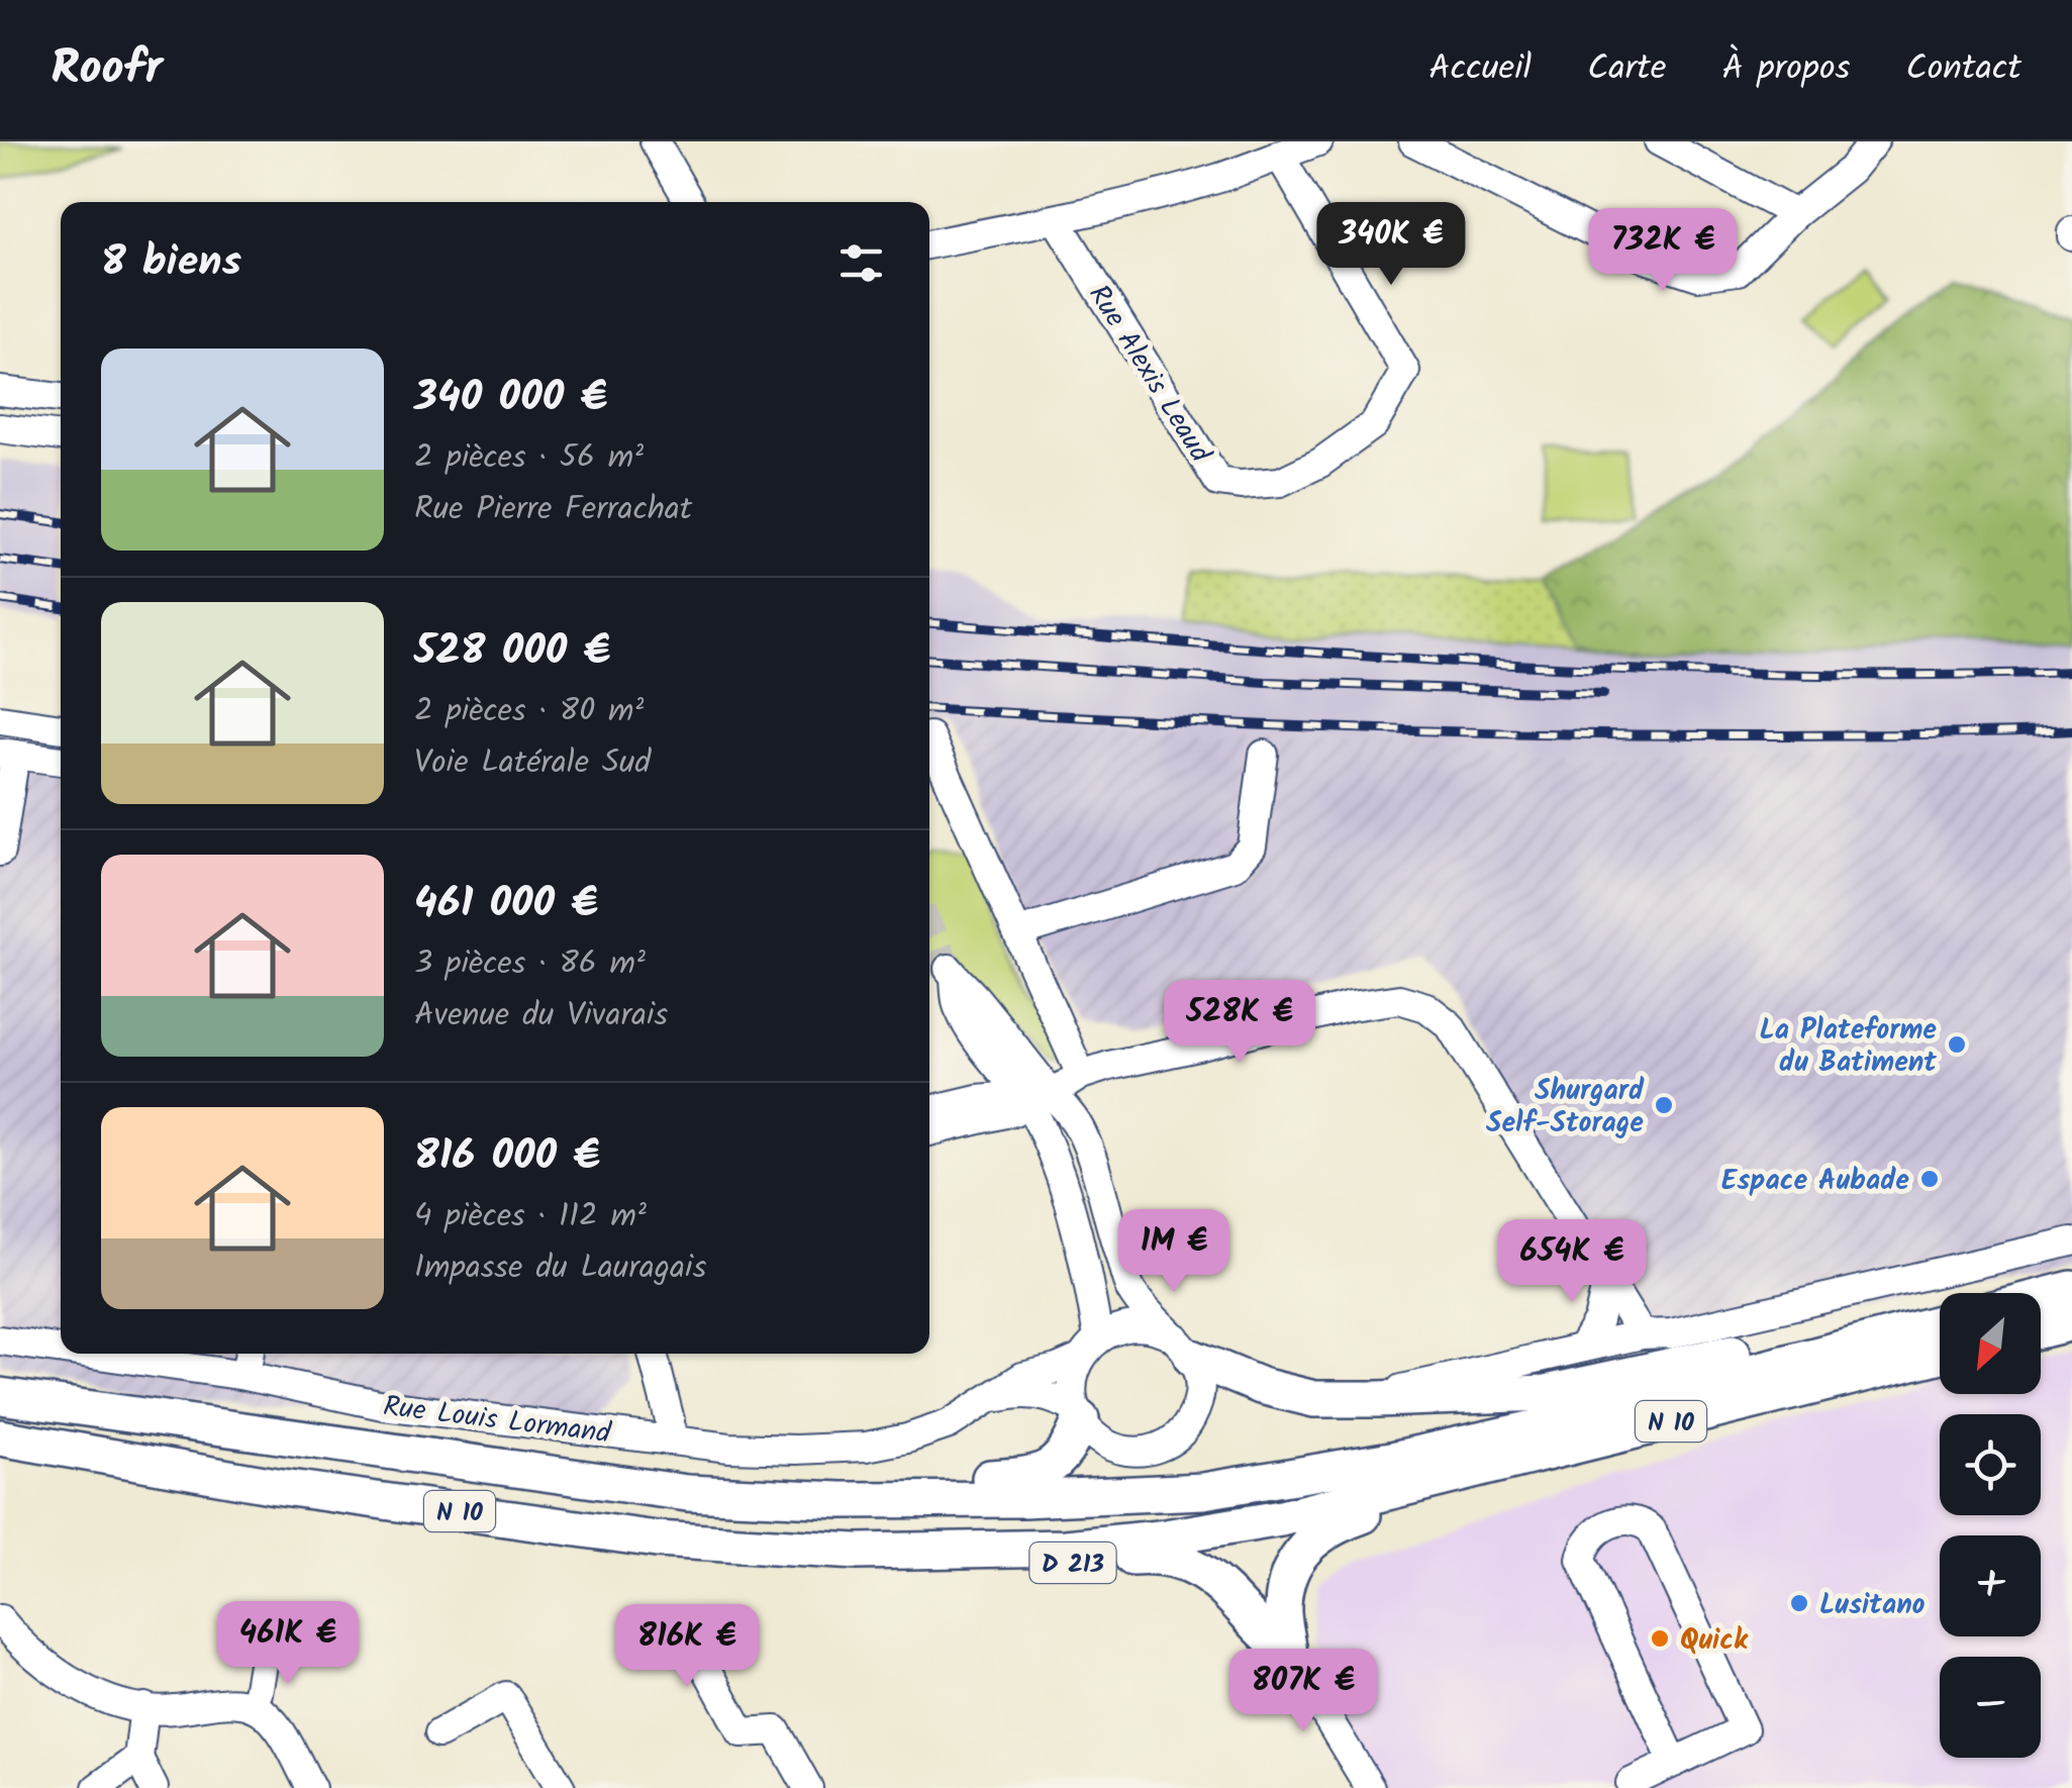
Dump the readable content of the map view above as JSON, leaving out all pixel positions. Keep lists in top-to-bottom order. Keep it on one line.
{"streets":{"main road":["N 10","D 213"],"street":["Rue Alexis Leaud","Rue Louis Lormand"]},"crossings":[["N 10","D 213"]],"places":["La Plateforme du Batiment","Shurgard Self-Storage","Espace Aubade","Lusitano","Quick"],"north":"bottom left","page":{"header":"Roofr","nav":["Accueil","Carte","À propos","Contact"],"price":["340K €","732K €","528K €","1M €","654K €","461K €","816K €","807K €"],"heading":"8 biens","list":[{"name":"340 000 €","note":"2 pièces · 56 m² · Rue Pierre Ferrachat"},{"name":"528 000 €","note":"2 pièces · 80 m² · Voie Latérale Sud"},{"name":"461 000 €","note":"3 pièces · 86 m² · Avenue du Vivarais"},{"name":"816 000 €","note":"4 pièces · 112 m² · Impasse du Lauragais"}],"map_buttons":["+","−"]}}
